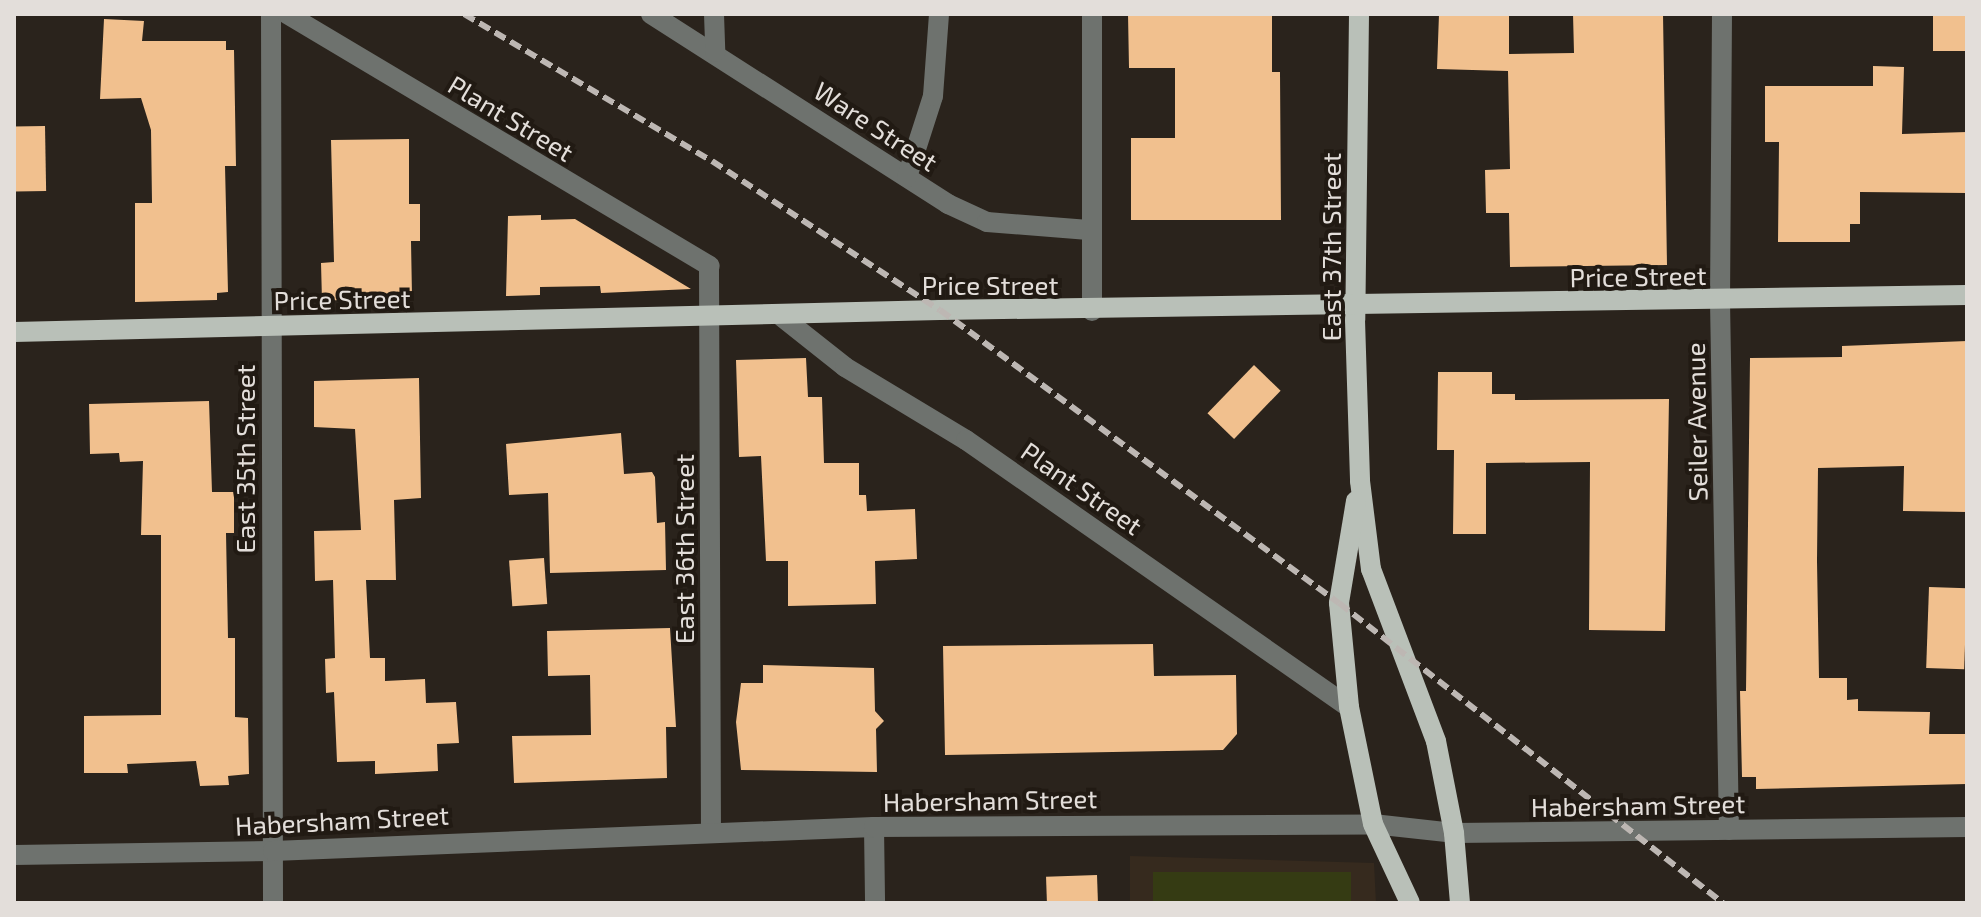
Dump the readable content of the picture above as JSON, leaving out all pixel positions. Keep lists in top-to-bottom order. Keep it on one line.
{"streets":{"main road":["East 37th Street","Price Street"],"street":["Plant Street","Ware Street","Seiler Avenue","East 35th Street","East 36th Street","Habersham Street"]},"crossings":[["Plant Street","East 37th Street"],["Plant Street","Price Street"],["Plant Street","East 36th Street"],["East 37th Street","Price Street"],["East 37th Street","Habersham Street"],["Price Street","Seiler Avenue"],["Price Street","East 35th Street"],["Price Street","East 36th Street"],["Seiler Avenue","Habersham Street"],["East 35th Street","Habersham Street"],["East 36th Street","Habersham Street"]]}
